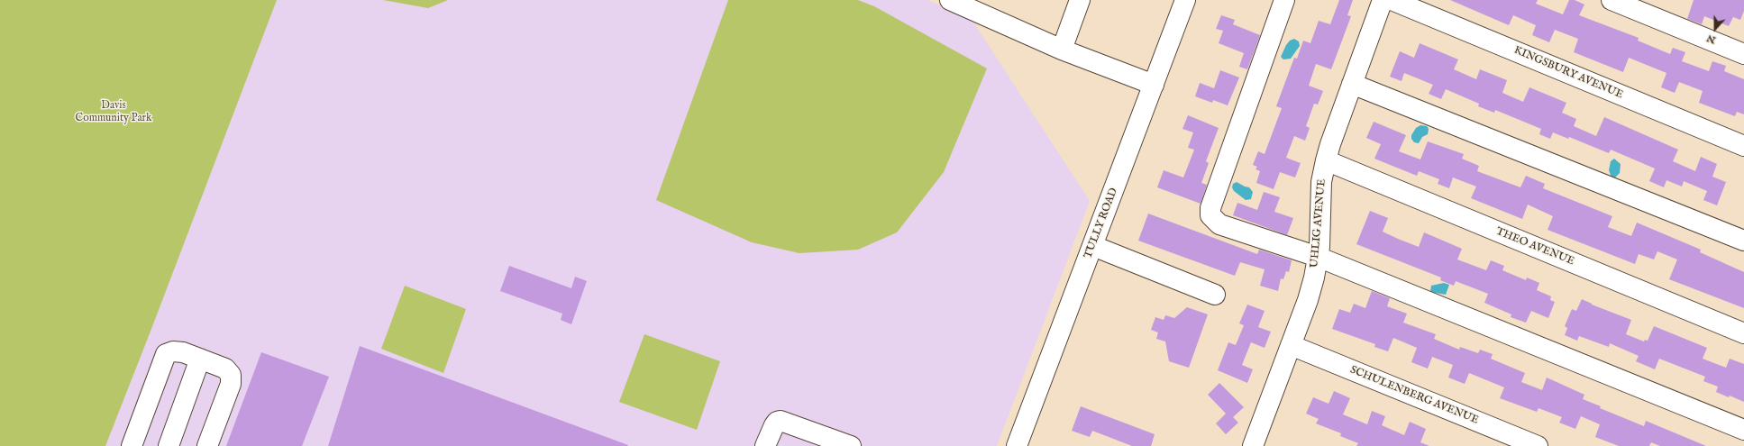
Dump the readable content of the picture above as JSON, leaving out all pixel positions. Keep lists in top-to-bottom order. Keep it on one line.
{"streets":{"street":["KINGSBURY AVENUE","TULLY ROAD","UHLIG AVENUE","THEO AVENUE","SCHULENBERG AVENUE"]},"crossings":[["UHLIG AVENUE","THEO AVENUE"],["UHLIG AVENUE","SCHULENBERG AVENUE"]],"parks":["Davis Community Park"],"north":"bottom"}
